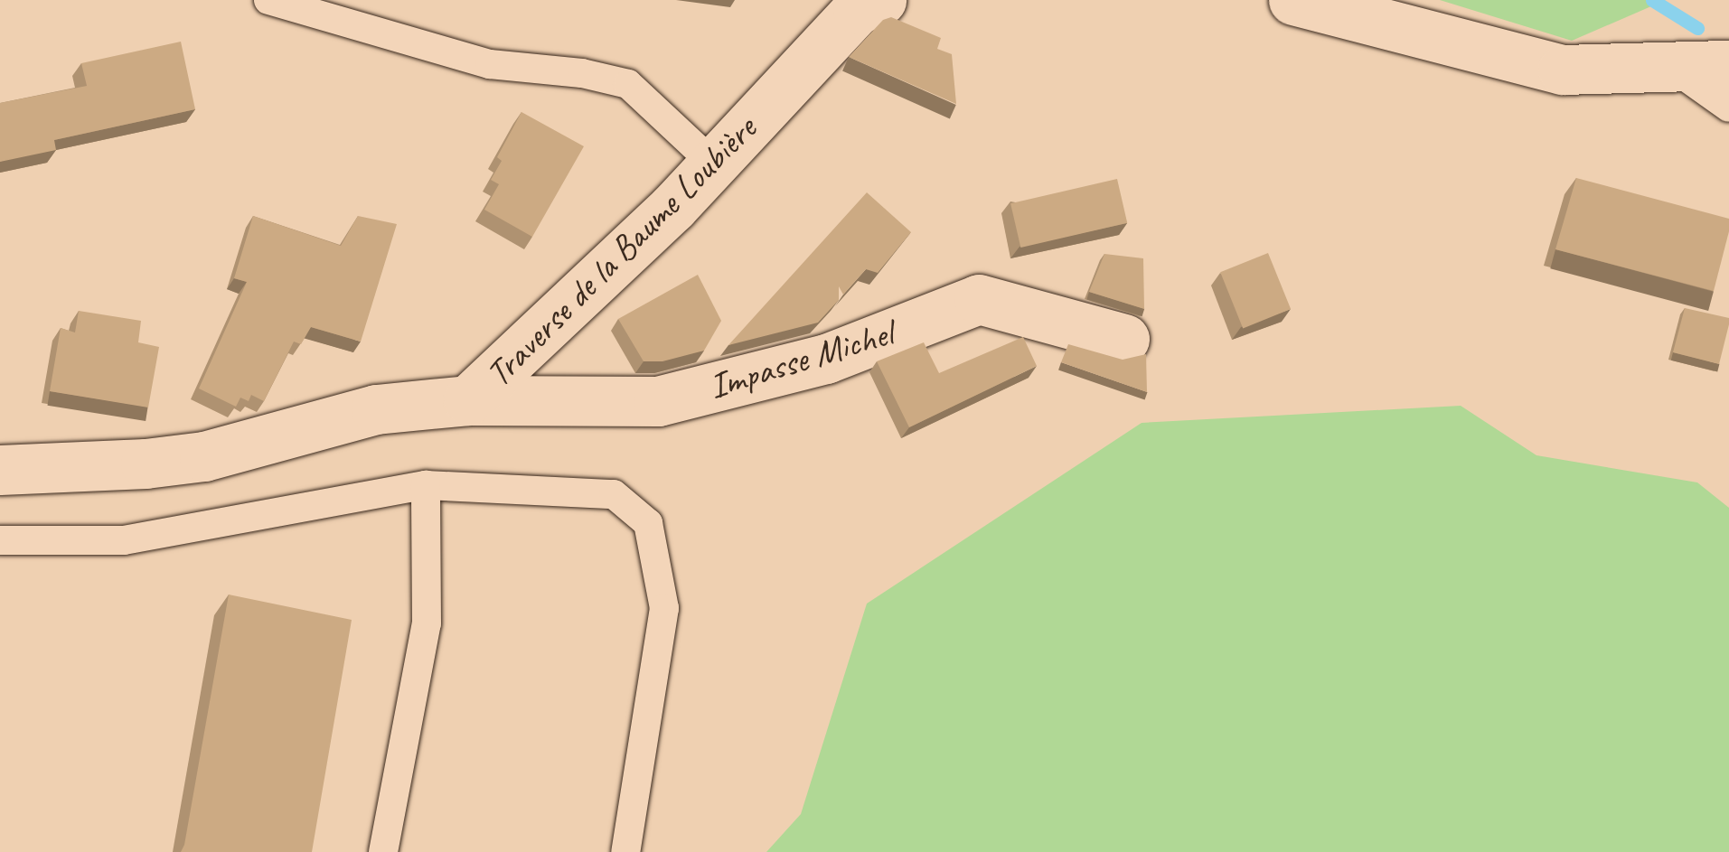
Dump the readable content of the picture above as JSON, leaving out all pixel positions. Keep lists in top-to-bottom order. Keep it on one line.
{"streets":{"street":["Traverse de la Baume Loubière","Impasse Michel"]},"crossings":[["Traverse de la Baume Loubière","Impasse Michel"]]}
